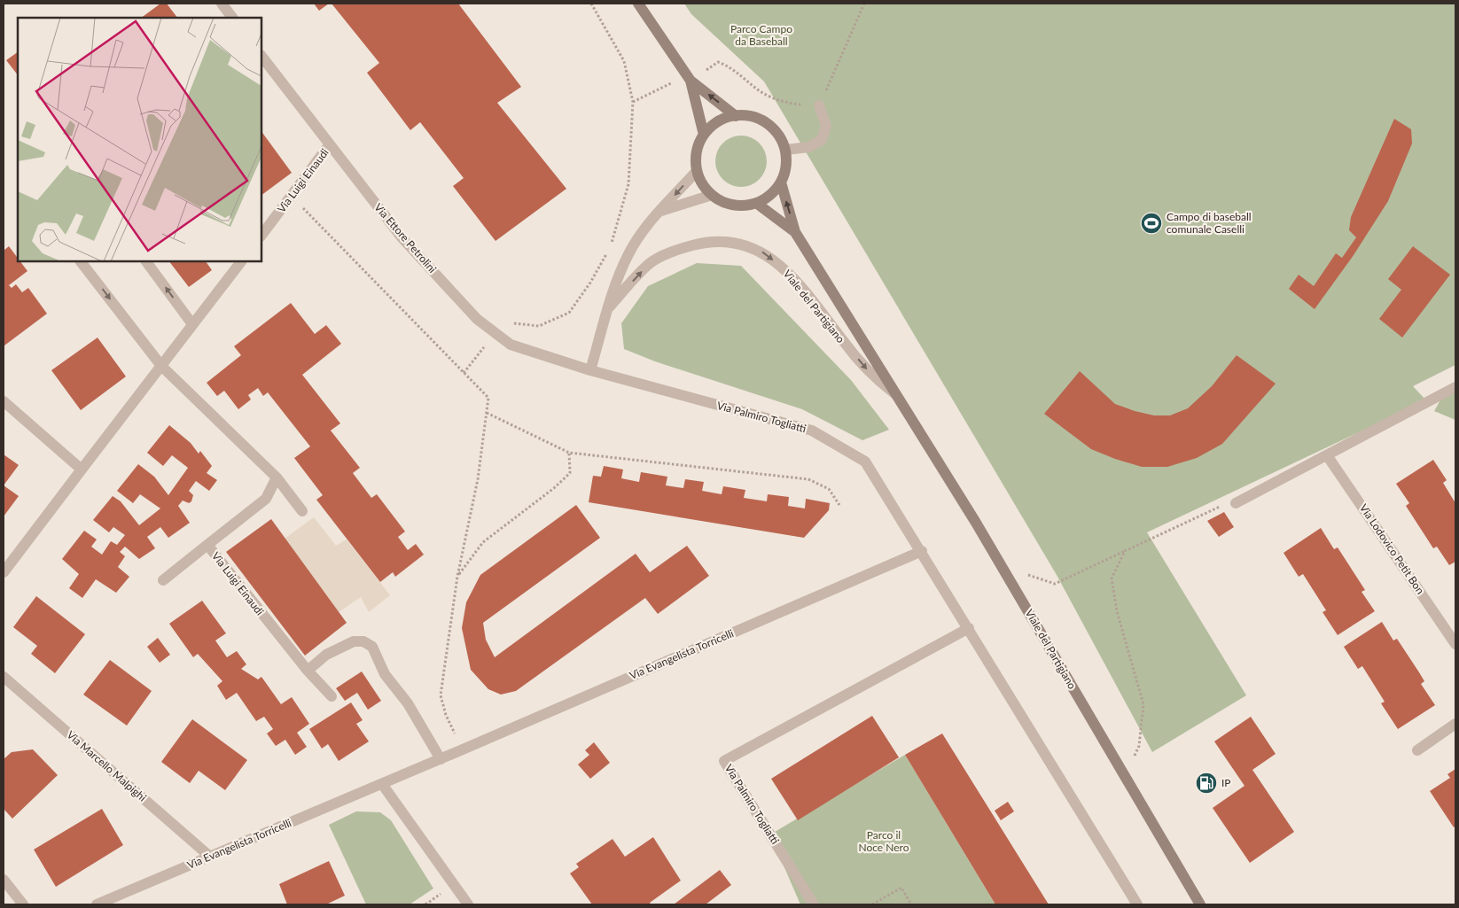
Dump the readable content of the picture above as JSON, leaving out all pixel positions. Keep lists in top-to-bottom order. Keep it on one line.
{"streets":{"main road":["Viale del Partigiano"],"street":["Via Luigi Einaudi","Via Ettore Petrolini","Via Palmiro Togliatti","Via Lodovico Petit Bon","Via Evangelista Torricelli","Via Marcello Malpighi"]},"crossings":[["Via Luigi Einaudi","Via Ettore Petrolini"],["Via Ettore Petrolini","Via Palmiro Togliatti"],["Via Palmiro Togliatti","Via Evangelista Torricelli"],["Via Evangelista Torricelli","Via Marcello Malpighi"]],"parks":["Parco Campo da Baseball","Parco il Noce Nero"],"places":{"sports":["Campo di baseball comunale Caselli"],"fuel station":["IP"]}}
